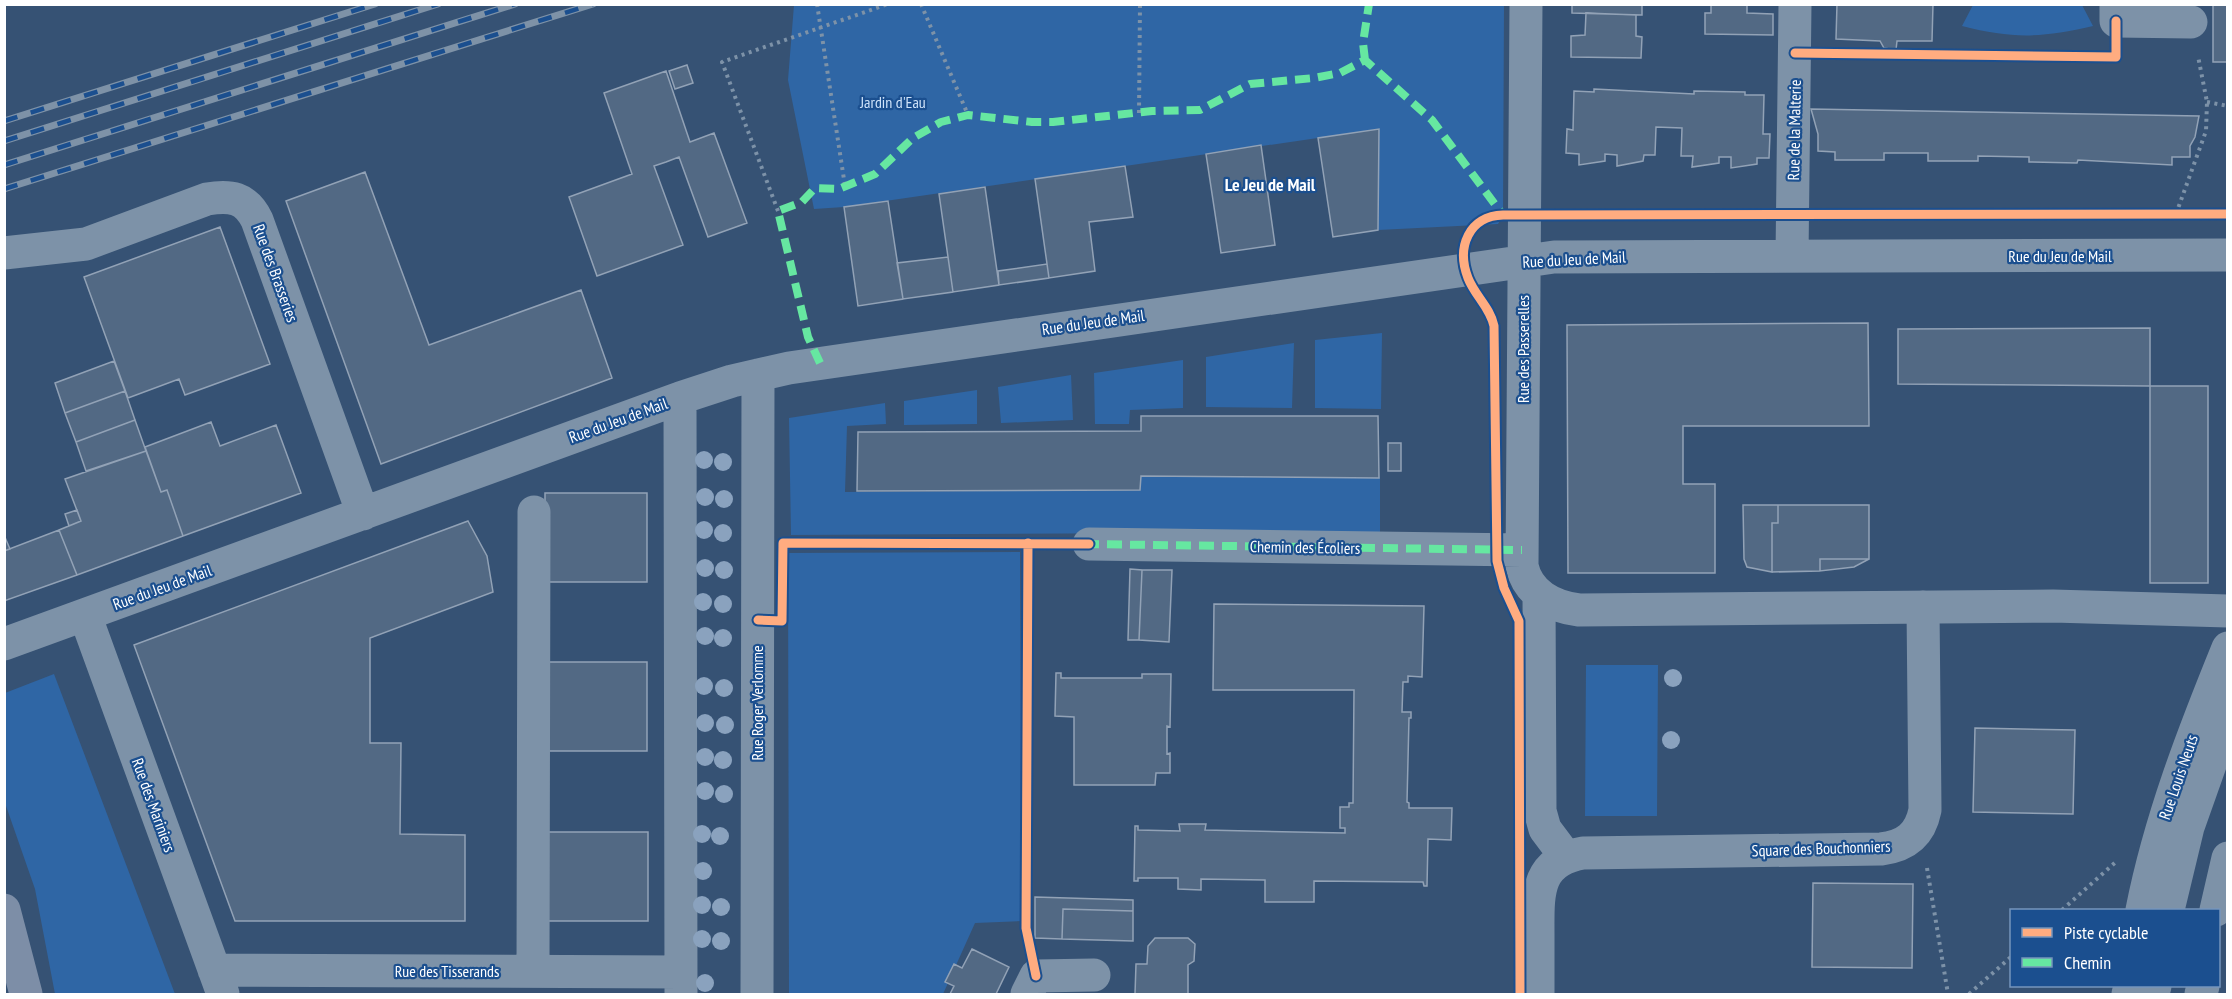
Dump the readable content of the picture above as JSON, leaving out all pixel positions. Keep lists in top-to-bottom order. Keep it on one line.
{"streets":{"street":["Rue de la Malterie","Rue du Jeu de Mail","Rue des Brasseries","Rue des Passerelles","Chemin des Écoliers","Rue Roger Verlomme","Rue Louis Neuts","Rue des Mariniers","Square des Bouchonniers","Rue des Tisserands"]},"crossings":[["Rue de la Malterie","Rue du Jeu de Mail"],["Rue du Jeu de Mail","Rue des Brasseries"],["Rue du Jeu de Mail","Rue des Passerelles"],["Rue du Jeu de Mail","Rue Roger Verlomme"],["Rue du Jeu de Mail","Rue des Mariniers"],["Rue des Passerelles","Chemin des Écoliers"],["Rue des Mariniers","Rue des Tisserands"]],"districts":["Le Jeu de Mail"],"parks":["Jardin d'Eau"],"legend":["Piste cyclable","Chemin"]}
